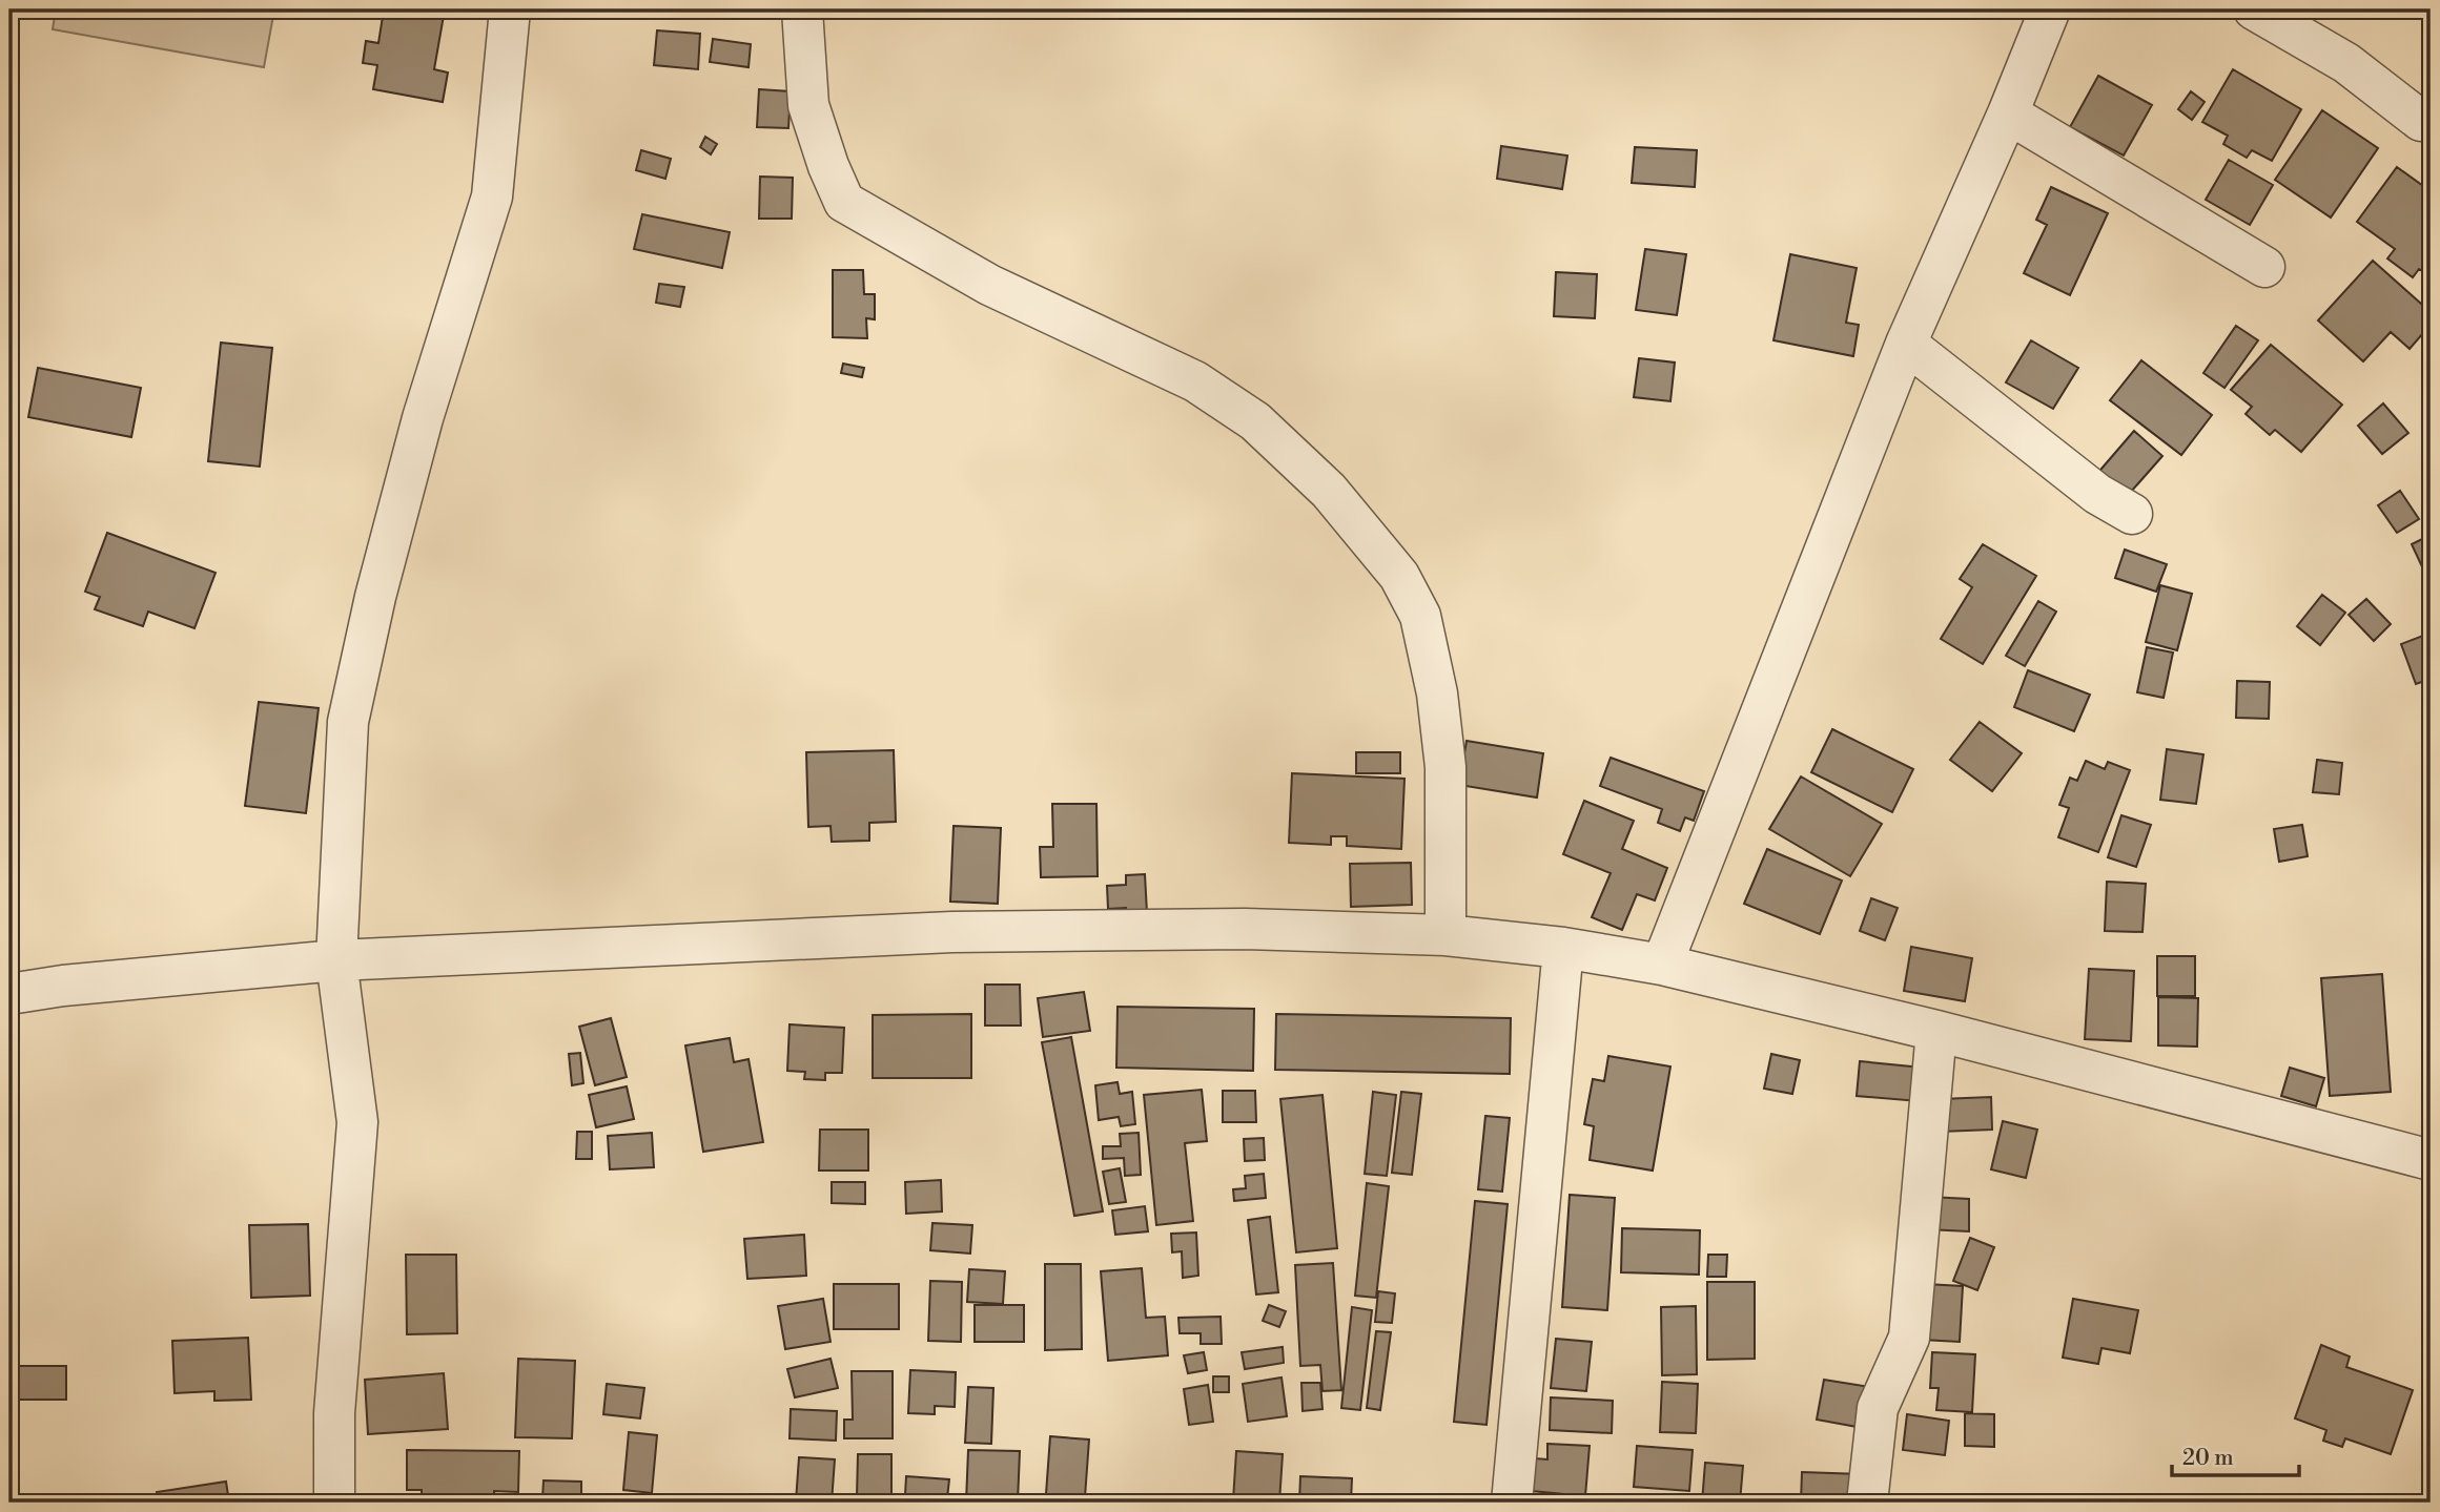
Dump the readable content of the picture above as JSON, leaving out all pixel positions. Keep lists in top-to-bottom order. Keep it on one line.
{"scale_bar":"20 m"}
